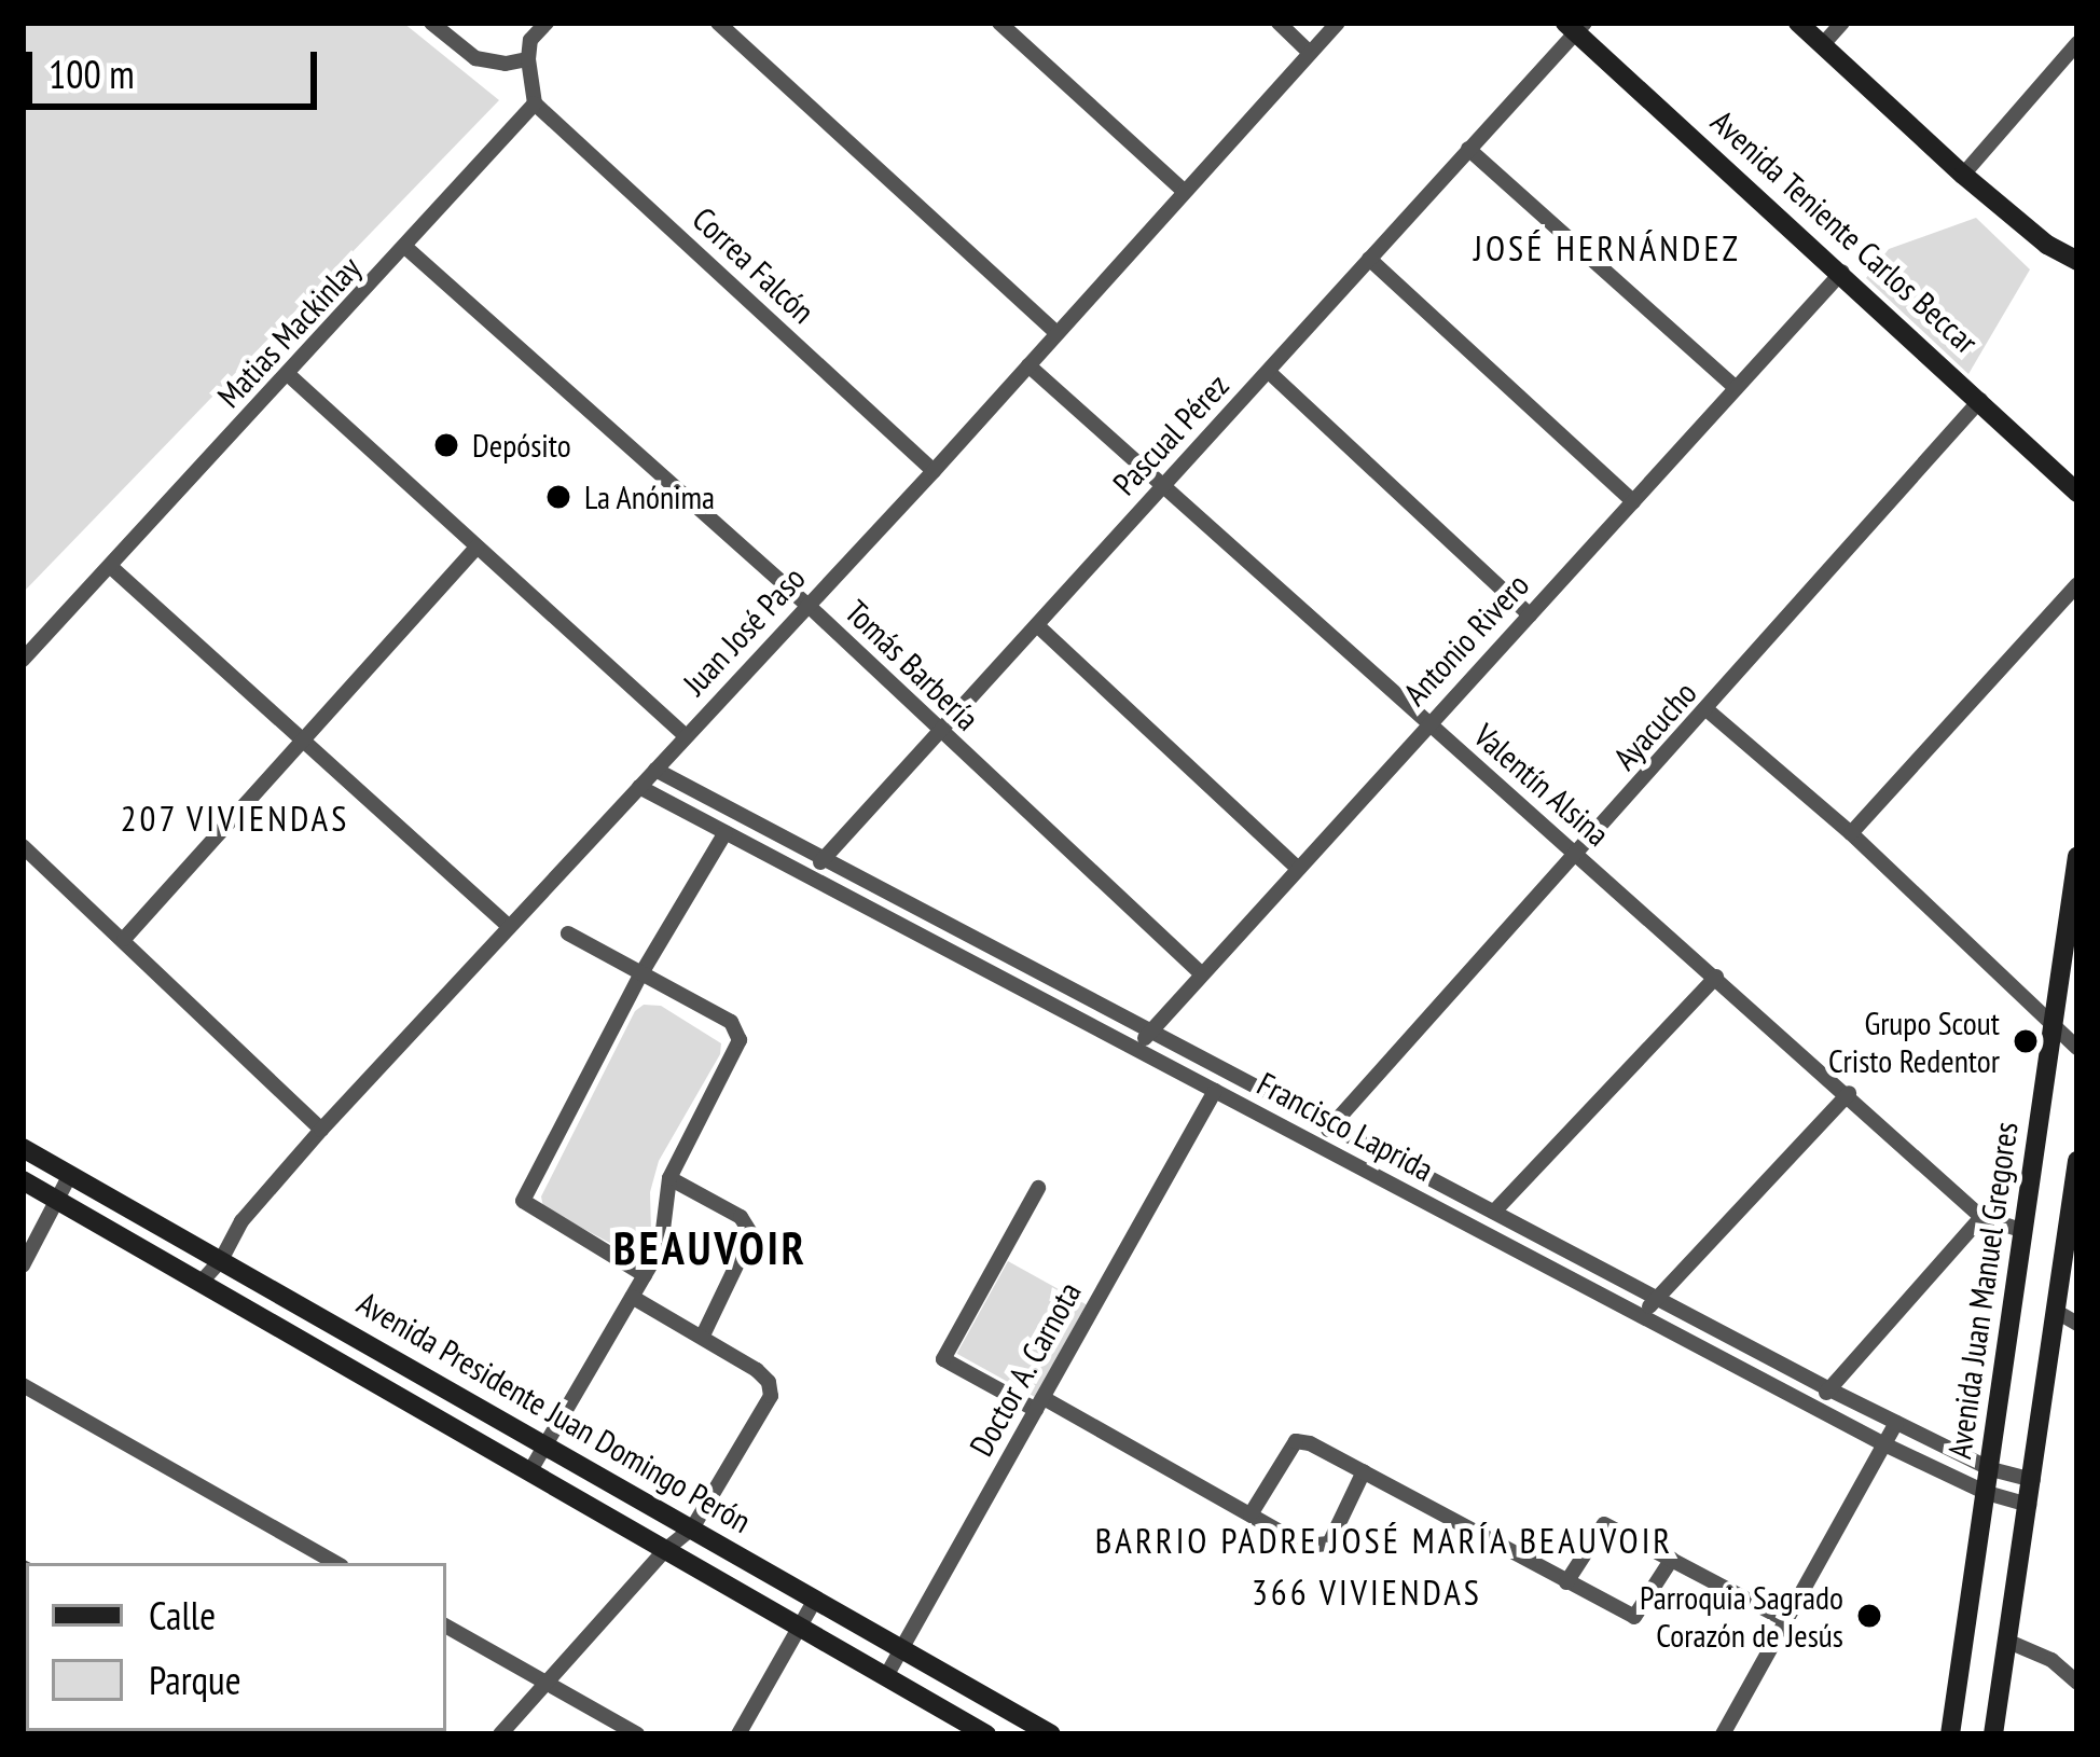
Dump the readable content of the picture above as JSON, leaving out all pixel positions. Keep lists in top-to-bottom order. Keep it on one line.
{"streets":{"main road":["Avenida Teniente Carlos Beccar","Avenida Juan Manuel Gregores","Avenida Presidente Juan Domingo Perón"],"street":["Correa Falcón","Matias Mackinlay","Pascual Pérez","Juan José Paso","Antonio Rivero","Tomás Barbería","Ayacucho","Valentín Alsina","Francisco Laprida","Doctor A. Carnota"]},"crossings":[["Avenida Teniente Carlos Beccar","Pascual Pérez"],["Avenida Teniente Carlos Beccar","Antonio Rivero"],["Avenida Teniente Carlos Beccar","Ayacucho"],["Correa Falcón","Matias Mackinlay"],["Correa Falcón","Juan José Paso"],["Matias Mackinlay","Tomás Barbería"],["Pascual Pérez","Tomás Barbería"],["Pascual Pérez","Valentín Alsina"],["Pascual Pérez","Francisco Laprida"],["Juan José Paso","Tomás Barbería"],["Juan José Paso","Valentín Alsina"],["Juan José Paso","Francisco Laprida"],["Juan José Paso","Avenida Presidente Juan Domingo Perón"],["Antonio Rivero","Tomás Barbería"],["Antonio Rivero","Valentín Alsina"],["Antonio Rivero","Francisco Laprida"],["Ayacucho","Valentín Alsina"],["Ayacucho","Francisco Laprida"],["Valentín Alsina","Avenida Juan Manuel Gregores"],["Francisco Laprida","Avenida Juan Manuel Gregores"],["Francisco Laprida","Doctor A. Carnota"],["Doctor A. Carnota","Avenida Presidente Juan Domingo Perón"]],"districts":["JOSÉ HERNÁNDEZ","207 VIVIENDAS","BEAUVOIR","BARRIO PADRE JOSÉ MARÍA BEAUVOIR","366 VIVIENDAS"],"places":["Depósito","La Anónima","Grupo Scout Cristo Redentor","Parroquia Sagrado Corazón de Jesús"],"legend":["Calle","Parque"],"scale_bar":"100 m"}
